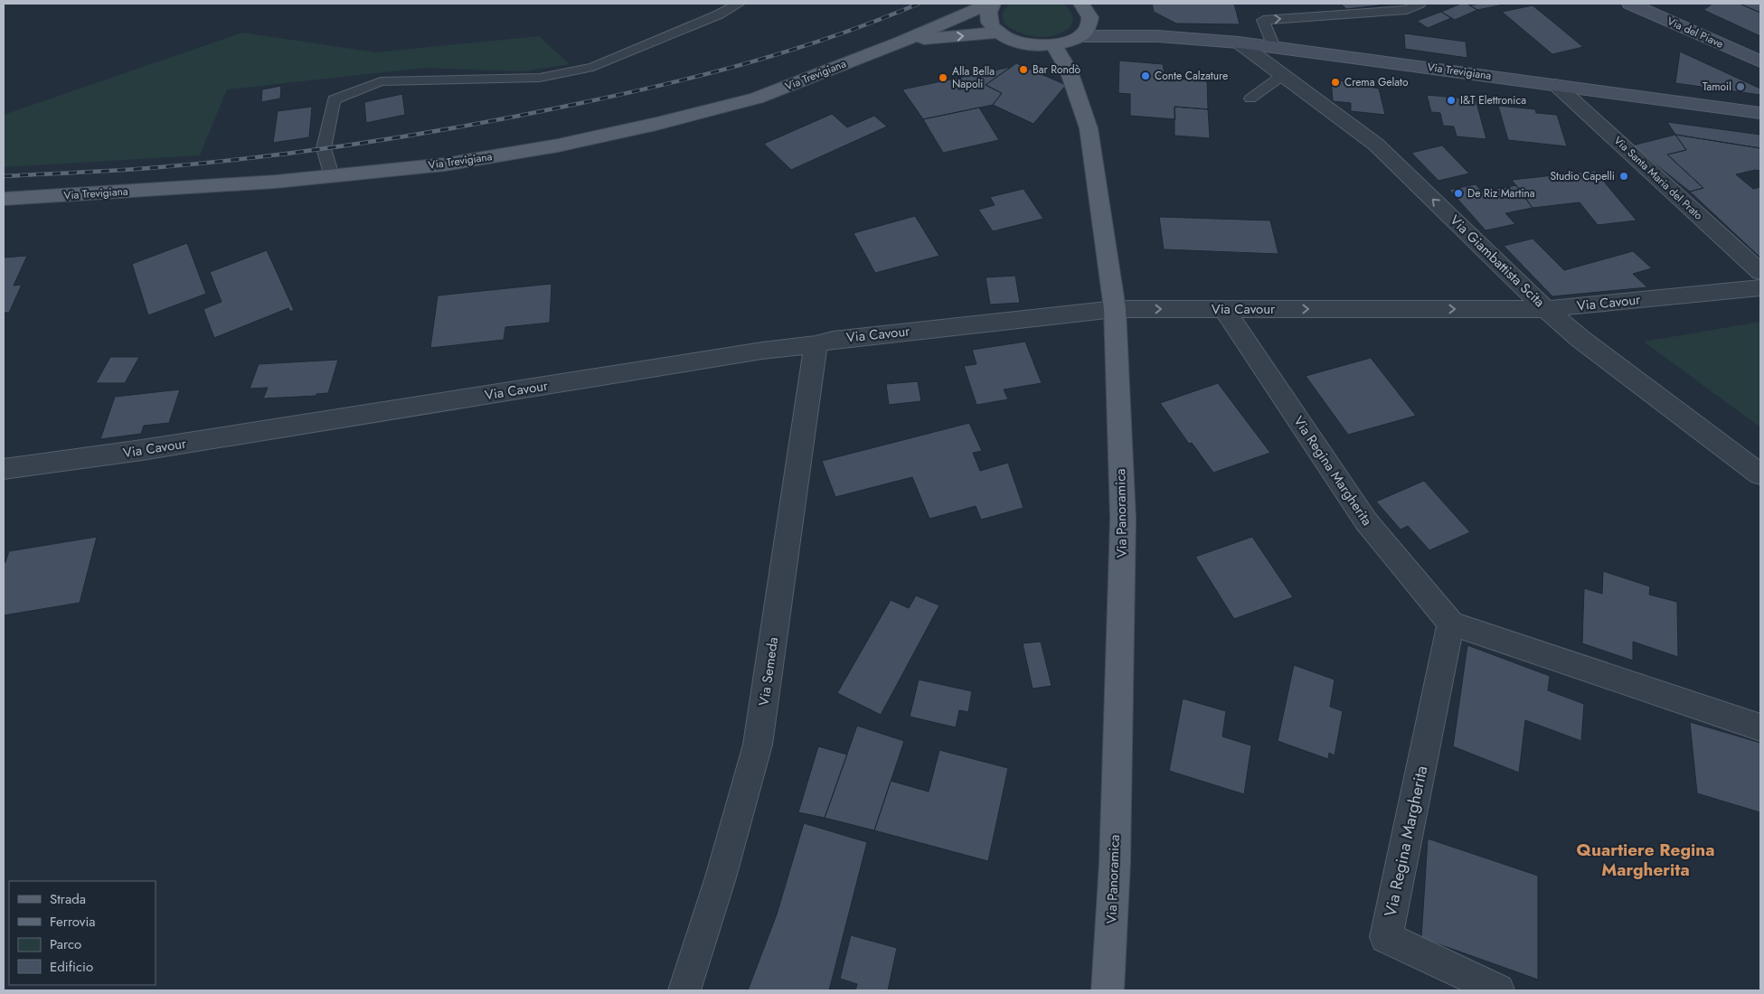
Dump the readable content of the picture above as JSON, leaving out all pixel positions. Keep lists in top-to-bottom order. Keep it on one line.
{"streets":{"main road":["Via Trevigiana","Via Panoramica"],"street":["Via del Piave","Via Santa Maria del Prato","Via Giambattista Scita","Via Cavour","Via Regina Margherita","Via Semeda"]},"crossings":[["Via Trevigiana","Via Santa Maria del Prato"],["Via Trevigiana","Via Giambattista Scita"],["Via Trevigiana","Via Panoramica"],["Via Giambattista Scita","Via Cavour"],["Via Cavour","Via Regina Margherita"],["Via Cavour","Via Panoramica"],["Via Cavour","Via Semeda"]],"one_way":["Via Giambattista Scita"],"districts":["Quartiere Regina Margherita"],"places":["Bar Rondò","Conte Calzature","Alla Bella Napoli","Crema Gelato","Tamoil","I&T Elettronica","Studio Capelli","De Riz Martina"],"legend":["Strada","Ferrovia","Parco","Edificio"]}
